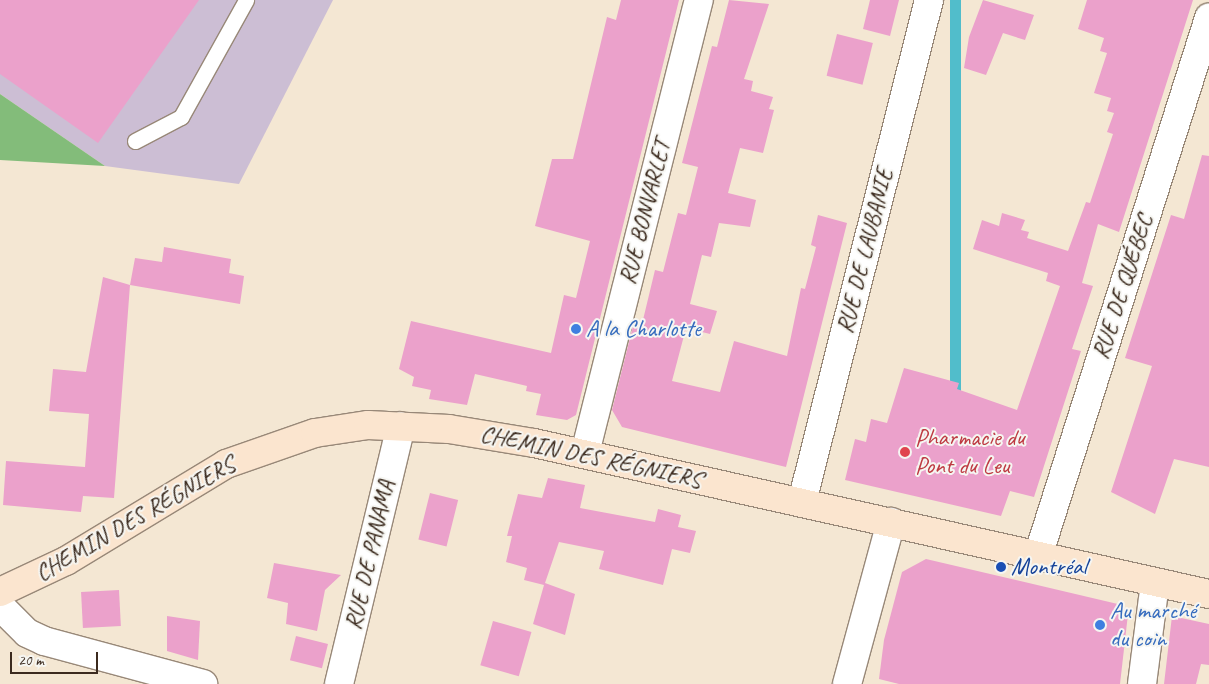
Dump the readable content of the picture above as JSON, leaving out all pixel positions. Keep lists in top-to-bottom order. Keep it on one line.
{"streets":{"main road":["CHEMIN DES RÉGNIERS"],"street":["RUE BONVARLET","RUE DE LAUBANIE","RUE DE QUÉBEC","RUE DE PANAMA"]},"crossings":[["RUE BONVARLET","CHEMIN DES RÉGNIERS"],["RUE DE LAUBANIE","CHEMIN DES RÉGNIERS"],["RUE DE QUÉBEC","CHEMIN DES RÉGNIERS"],["CHEMIN DES RÉGNIERS","RUE DE PANAMA"]],"places":["A la Charlotte","Pharmacie du Pont du Leu","Montréal","Au marché du coin"],"scale_bar":"20 m"}
